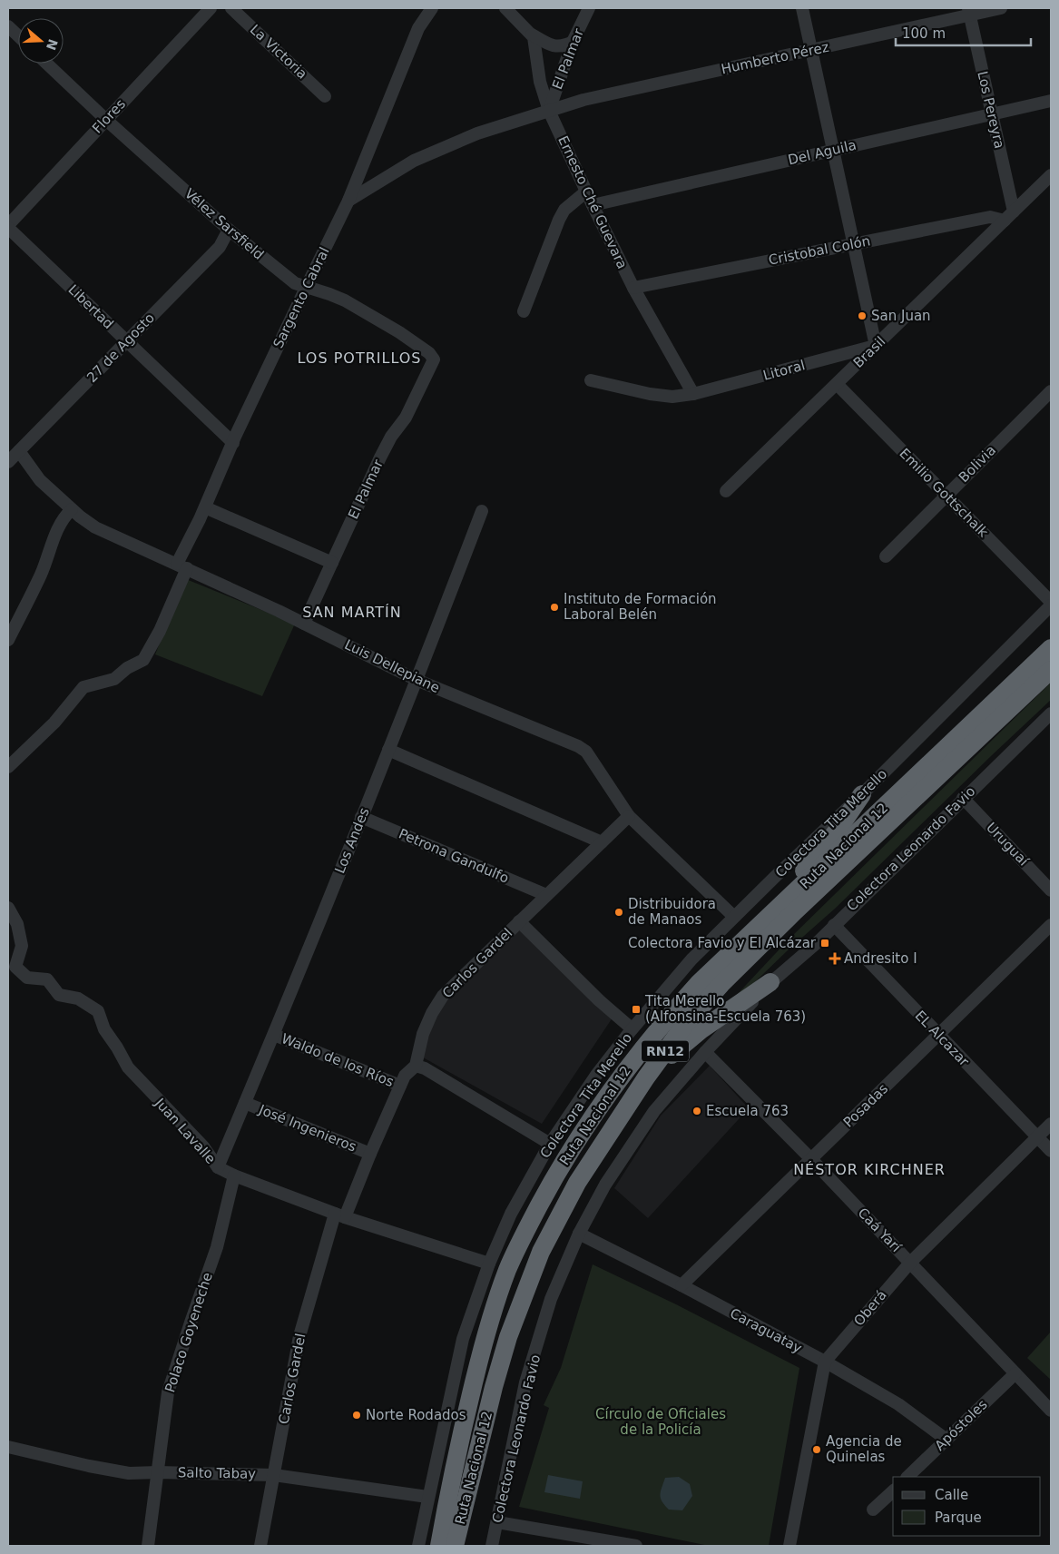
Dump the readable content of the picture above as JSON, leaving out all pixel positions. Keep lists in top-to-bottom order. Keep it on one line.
{"streets":{"highway":["Ruta Nacional 12","RN12"],"street":["La Victoria","Humberto Pérez","El Palmar","Los Pereyra","Flores","Del Aguila","Ernesto Ché Guevara","Vélez Sarsfield","Cristobal Colón","Sargento Cabral","Libertad","27 de Agosto","Brasil","Litoral","Bolivia","Emilio Gottschalk","Luis Dellepiane","Colectora Tita Merello","Los Andes","Uruguaí","Colectora Leonardo Favio","Petrona Gandulfo","Carlos Gardel","EL Alcazar","Waldo de los Ríos","Posadas","José Ingenieros","Juan Lavalle","Caá Yarí","Oberá","Caraguatay","Polaco Goyeneche","Apóstoles","Salto Tabay"]},"crossings":[["Humberto Pérez","El Palmar"],["Humberto Pérez","Los Pereyra"],["Humberto Pérez","Ernesto Ché Guevara"],["Humberto Pérez","Sargento Cabral"],["El Palmar","Ernesto Ché Guevara"],["El Palmar","Vélez Sarsfield"],["El Palmar","Luis Dellepiane"],["Los Pereyra","Del Aguila"],["Los Pereyra","Brasil"],["Flores","Vélez Sarsfield"],["Flores","Libertad"],["Del Aguila","Ernesto Ché Guevara"],["Ernesto Ché Guevara","Cristobal Colón"],["Ernesto Ché Guevara","Litoral"],["Vélez Sarsfield","Sargento Cabral"],["Vélez Sarsfield","27 de Agosto"],["Cristobal Colón","Brasil"],["Sargento Cabral","Libertad"],["Sargento Cabral","Luis Dellepiane"],["Libertad","27 de Agosto"],["27 de Agosto","Luis Dellepiane"],["Brasil","Litoral"],["Brasil","Emilio Gottschalk"],["Bolivia","Emilio Gottschalk"],["Luis Dellepiane","Colectora Tita Merello"],["Luis Dellepiane","Los Andes"],["Luis Dellepiane","Carlos Gardel"],["Colectora Tita Merello","Juan Lavalle"],["Colectora Tita Merello","Salto Tabay"],["Los Andes","Petrona Gandulfo"],["Los Andes","Waldo de los Ríos"],["Los Andes","José Ingenieros"],["Los Andes","Juan Lavalle"],["Uruguaí","Colectora Leonardo Favio"],["Colectora Leonardo Favio","EL Alcazar"],["Colectora Leonardo Favio","Caá Yarí"],["Colectora Leonardo Favio","Caraguatay"],["Petrona Gandulfo","Carlos Gardel"],["Carlos Gardel","Waldo de los Ríos"],["Carlos Gardel","José Ingenieros"],["Carlos Gardel","Juan Lavalle"],["Carlos Gardel","Salto Tabay"],["EL Alcazar","Posadas"],["EL Alcazar","Oberá"],["Posadas","Caá Yarí"],["Posadas","Caraguatay"],["Juan Lavalle","Polaco Goyeneche"],["Caá Yarí","Oberá"],["Caá Yarí","Apóstoles"],["Oberá","Caraguatay"],["Caraguatay","Apóstoles"],["Polaco Goyeneche","Salto Tabay"]],"districts":["LOS POTRILLOS","SAN MARTÍN","NÉSTOR KIRCHNER"],"parks":["Círculo de Oficiales de la Policía"],"places":{"other":["San Juan","Instituto de Formación Laboral Belén","Distribuidora de Manaos","Escuela 763","Norte Rodados","Agencia de Quinelas"],"transit":["Colectora Favio y El Alcázar","Tita Merello (Alfonsina-Escuela 763)"],"health":["Andresito I"]},"legend":["Calle","Parque"],"scale_bar":"100 m","north":"right"}
